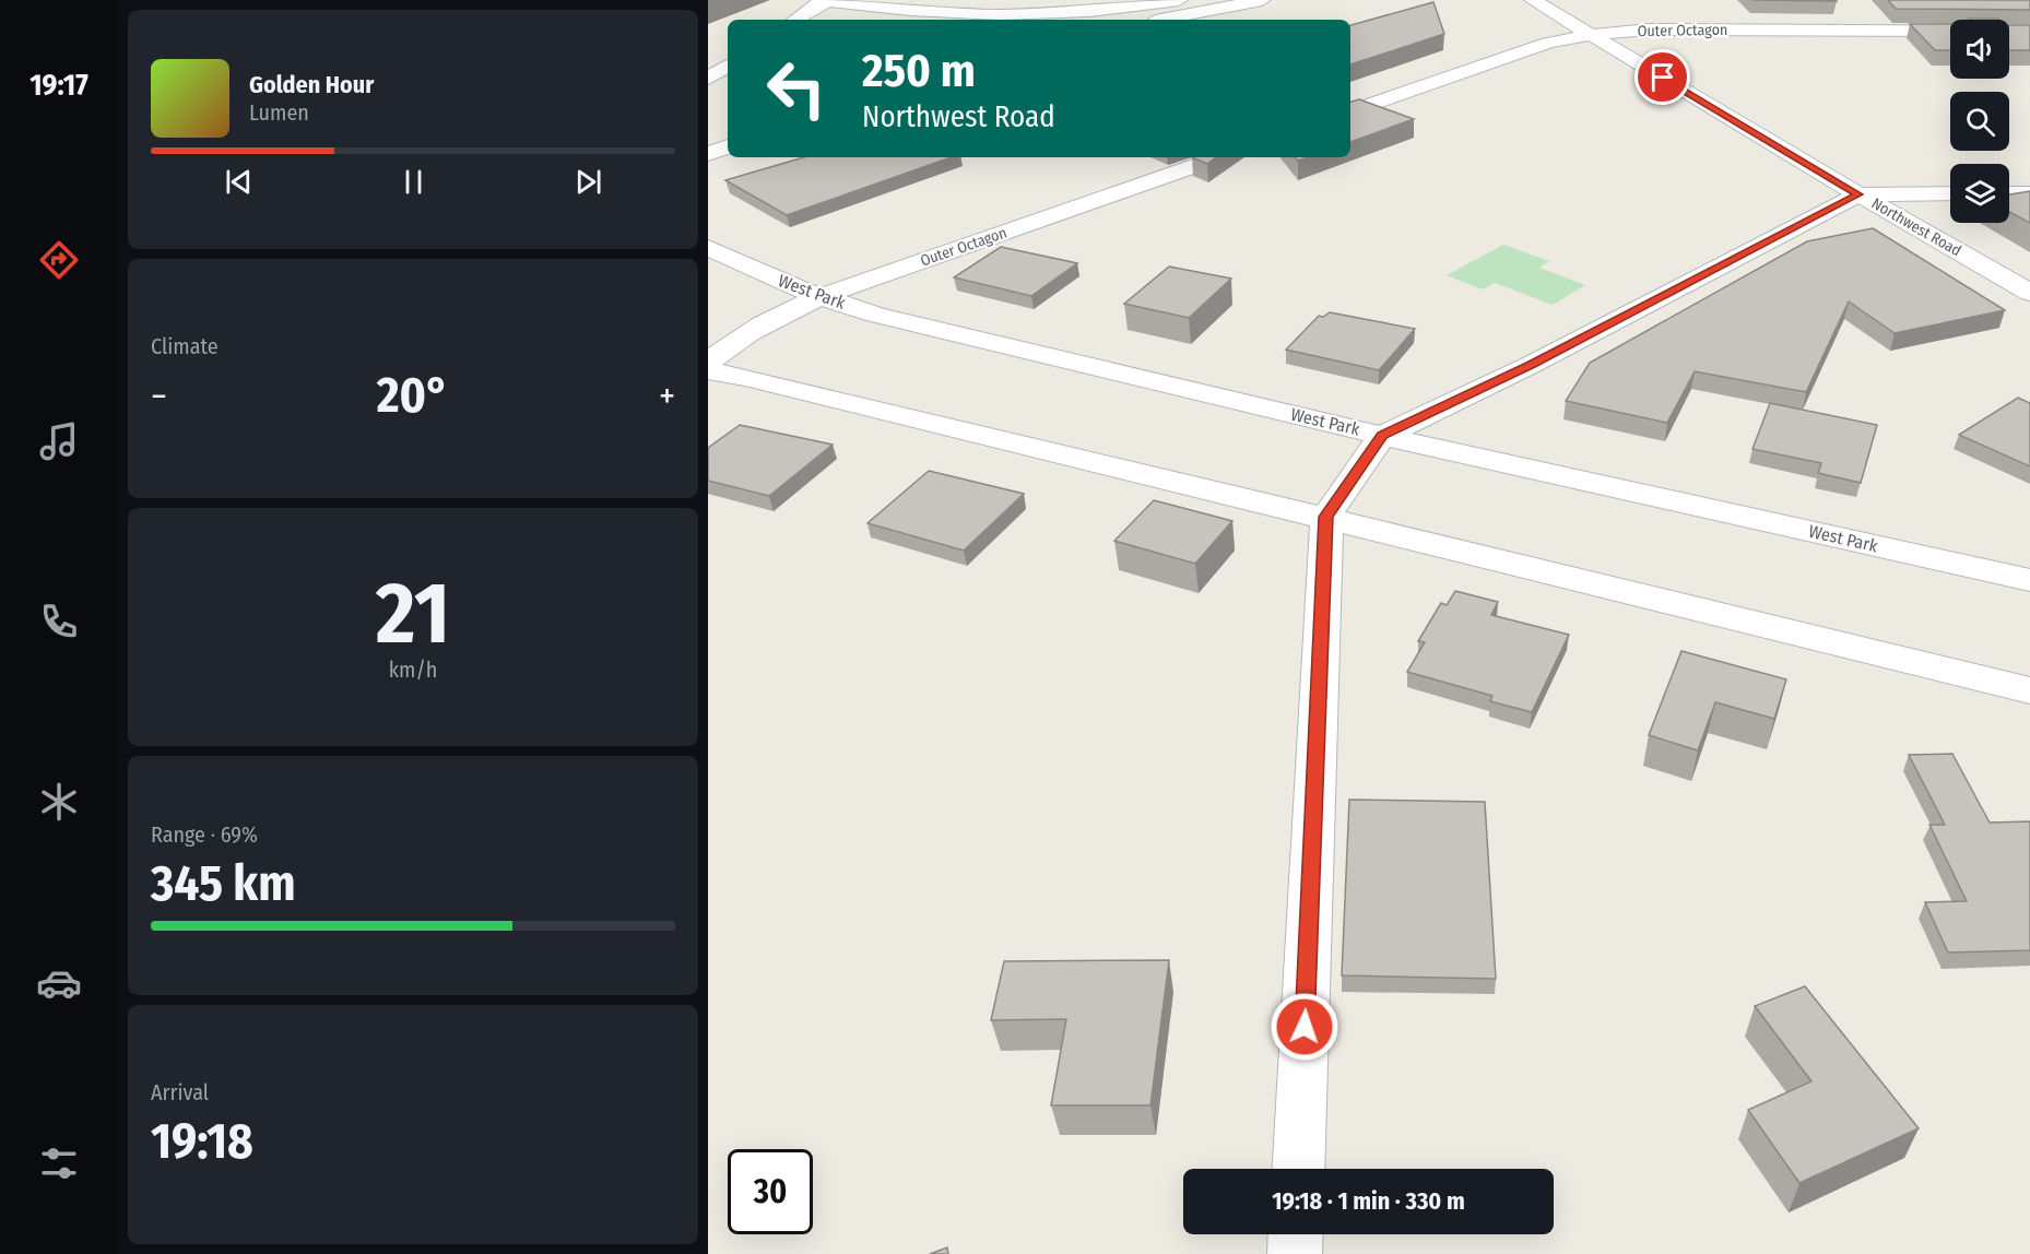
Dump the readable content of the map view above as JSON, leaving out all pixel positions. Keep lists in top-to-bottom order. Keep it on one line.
{"streets":{"street":["Outer Octagon","Northwest Road","West Park"]},"crossings":[["Outer Octagon","Northwest Road"],["Outer Octagon","West Park"]],"page":{"tabs":"19:17","turn":["250 m","Northwest Road"],"song":["Golden Hour","Lumen"],"tile":["Climate",["21","km/h"],["Range · 69%","345 km"],["Arrival","19:18"]],"heat":["−","20°","+"],"limit":"30","trip":"19:18 · 1 min · 330 m"}}
